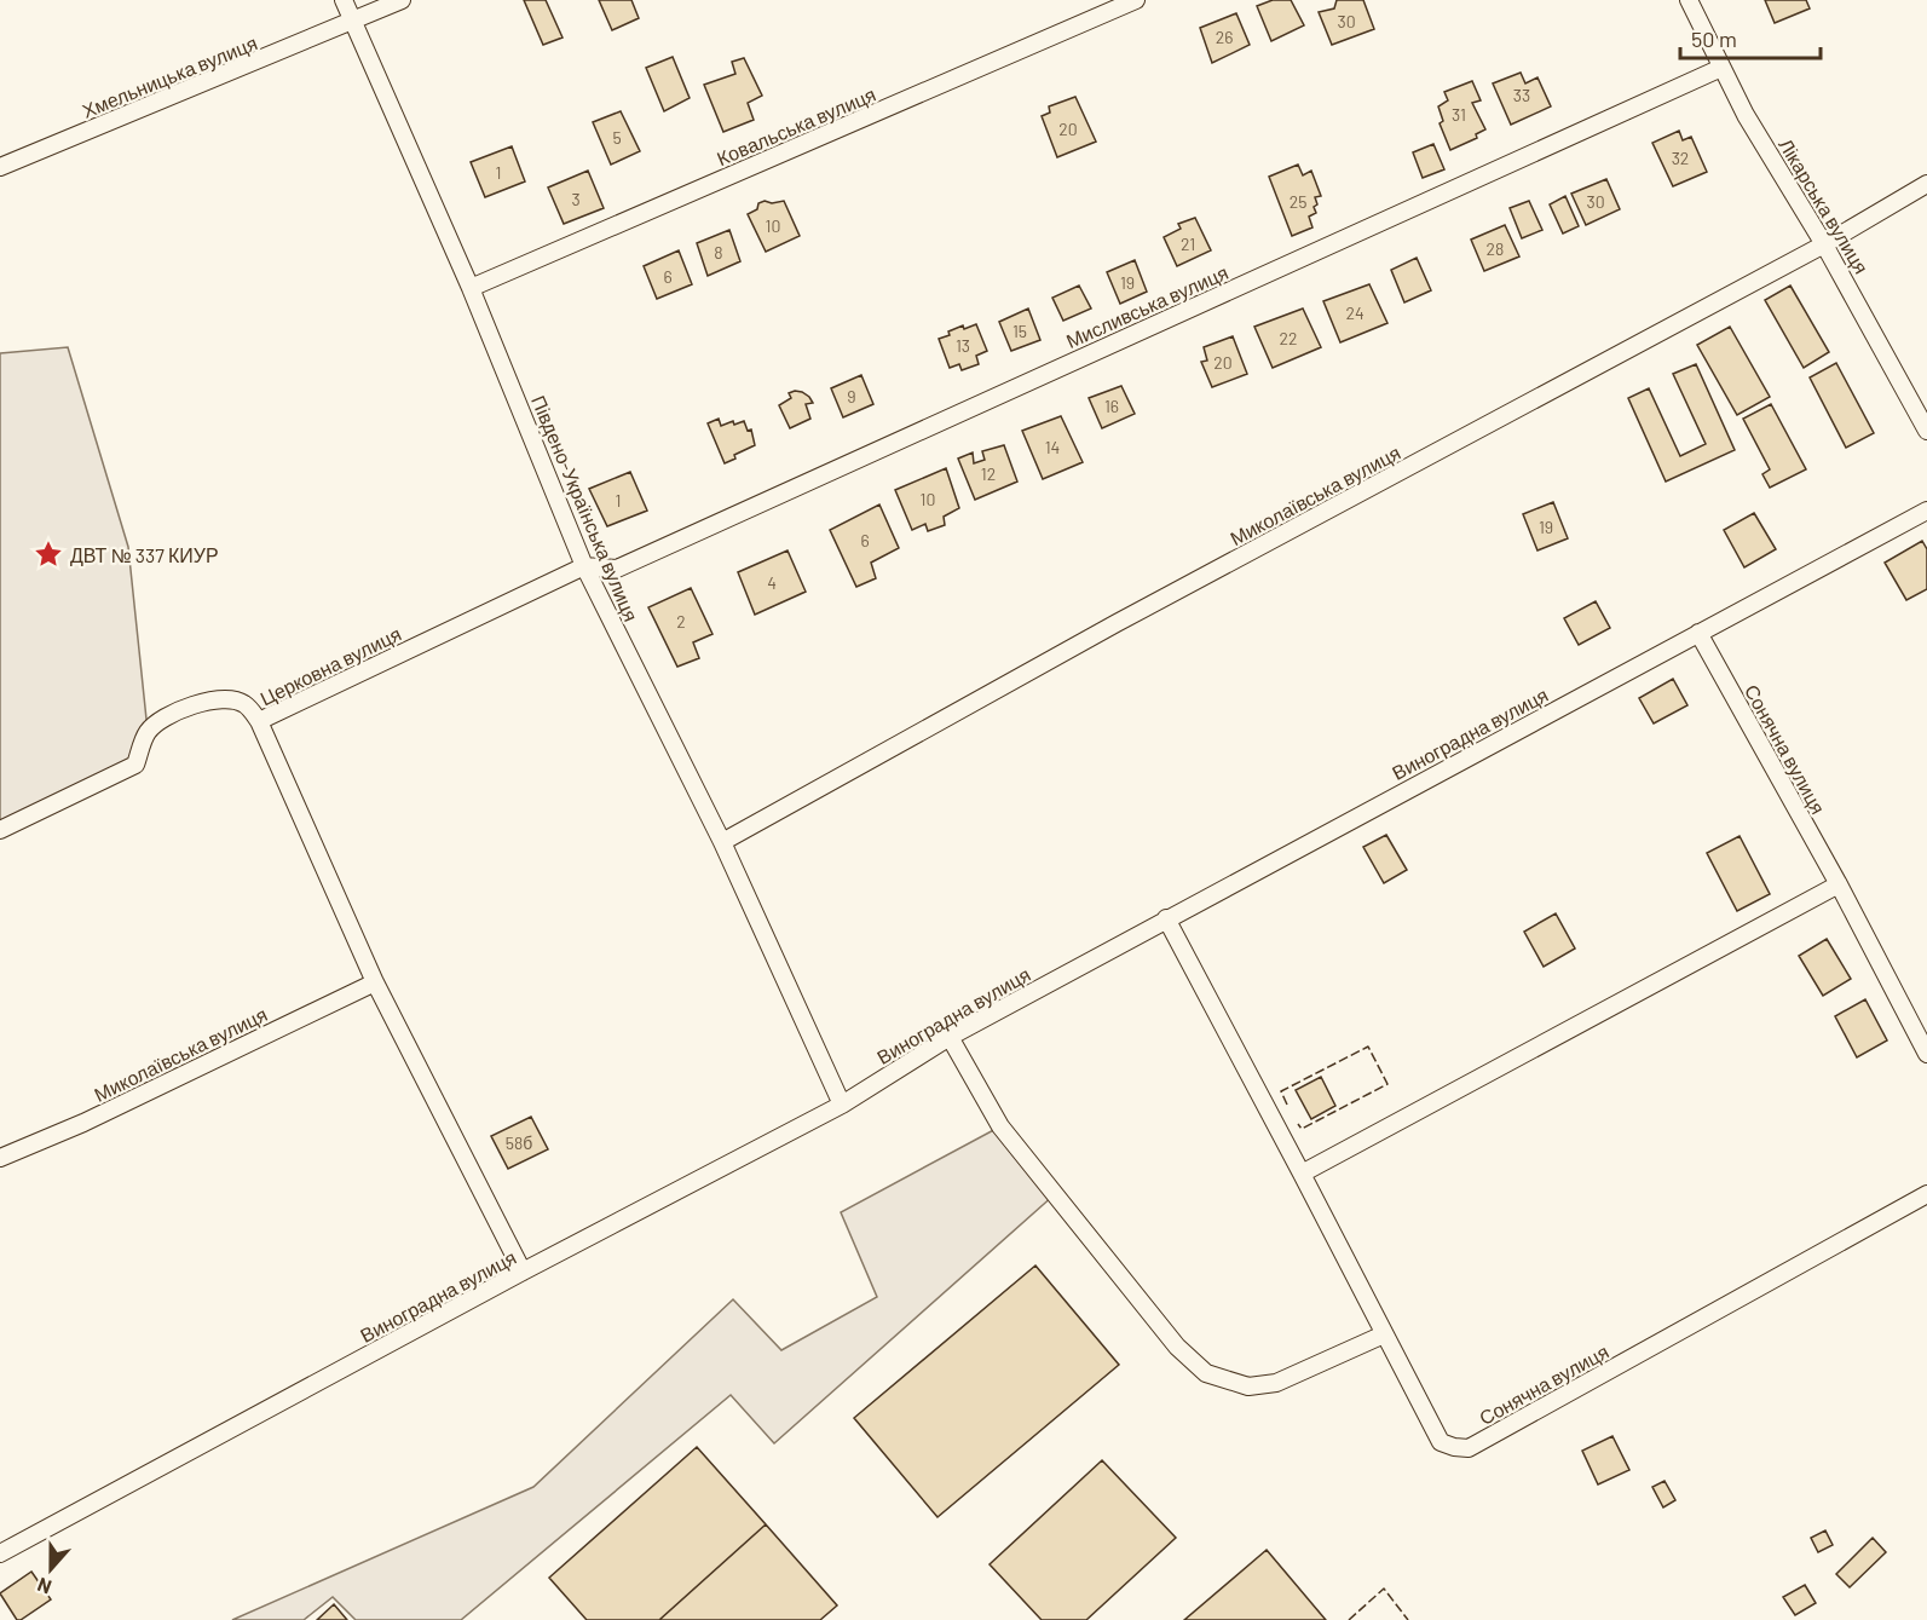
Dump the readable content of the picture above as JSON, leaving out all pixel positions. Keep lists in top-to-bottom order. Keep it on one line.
{"streets":{"street":["Хмельницька вулиця","Ковальська вулиця","Лікарська вулиця","Мисливська вулиця","Миколаївська вулиця","Південо-Українська вулиця","Церковна вулиця","Виноградна вулиця","Сонячна вулиця"]},"crossings":[["Хмельницька вулиця","Південо-Українська вулиця"],["Ковальська вулиця","Південо-Українська вулиця"],["Лікарська вулиця","Мисливська вулиця"],["Лікарська вулиця","Миколаївська вулиця"],["Мисливська вулиця","Південо-Українська вулиця"],["Мисливська вулиця","Церковна вулиця"],["Миколаївська вулиця","Південо-Українська вулиця"],["Південо-Українська вулиця","Церковна вулиця"],["Південо-Українська вулиця","Виноградна вулиця"],["Виноградна вулиця","Сонячна вулиця"]],"places":{"place":["ДВТ № 337 КИУР"]},"house_numbers":["30","26","33","31","20","5","32","1","3","25","30","10","21","28","8","6","19","24","15","22","13","20","9","16","14","12","10","1","19","6","4","2","58б"],"scale_bar":"50 m","north":"bottom"}
